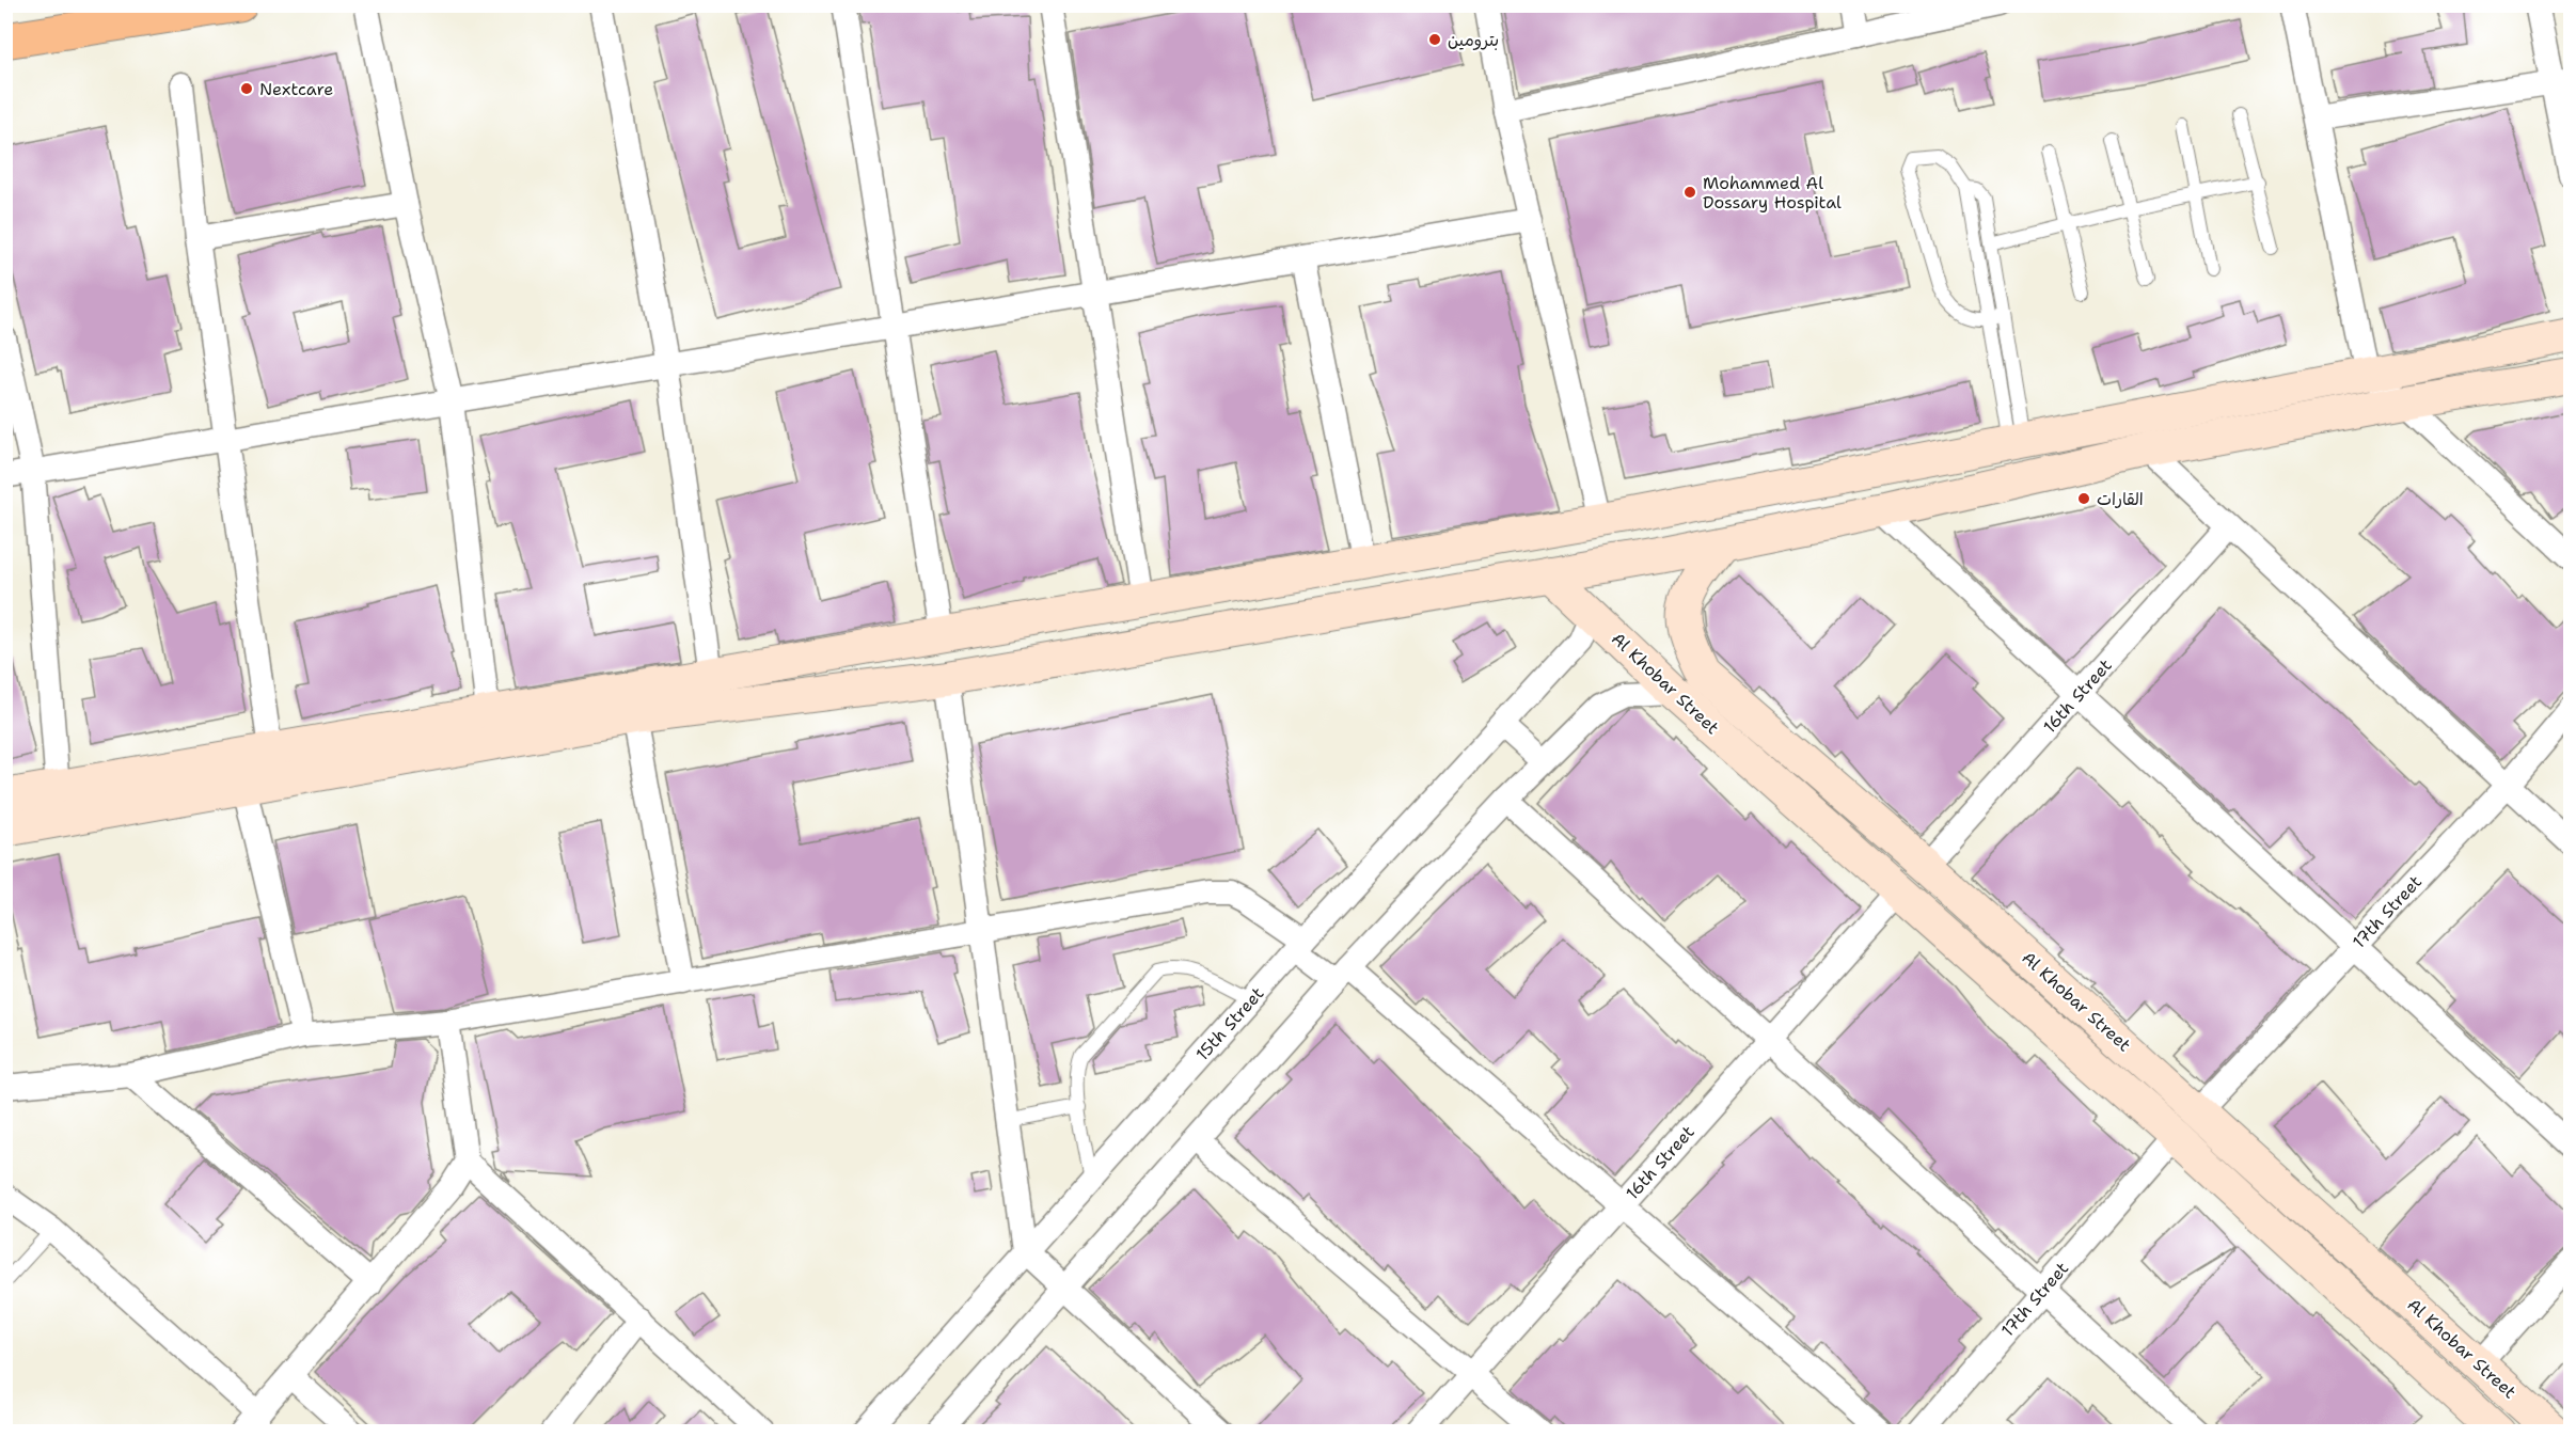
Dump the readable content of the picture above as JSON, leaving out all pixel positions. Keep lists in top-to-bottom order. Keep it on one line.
{"streets":{"street":["Al Khobar Street","16th Street","17th Street","15th Street"]},"crossings":[["Al Khobar Street","16th Street"],["Al Khobar Street","17th Street"],["Al Khobar Street","15th Street"]],"places":["بترومين","Nextcare","Mohammed Al Dossary Hospital","القارات"]}
